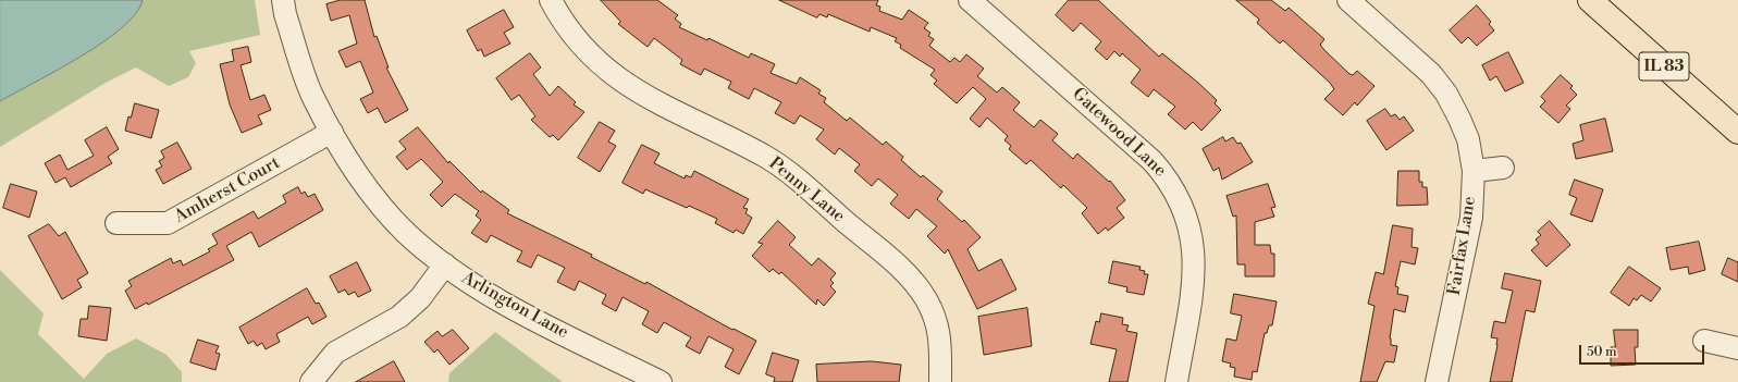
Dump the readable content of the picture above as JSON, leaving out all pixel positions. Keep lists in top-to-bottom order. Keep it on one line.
{"streets":{"main road":["IL 83"],"street":["Gatewood Lane","Amherst Court","Penny Lane","Fairfax Lane","Arlington Lane"]},"crossings":[["Amherst Court","Arlington Lane"]],"scale_bar":"50 m"}
